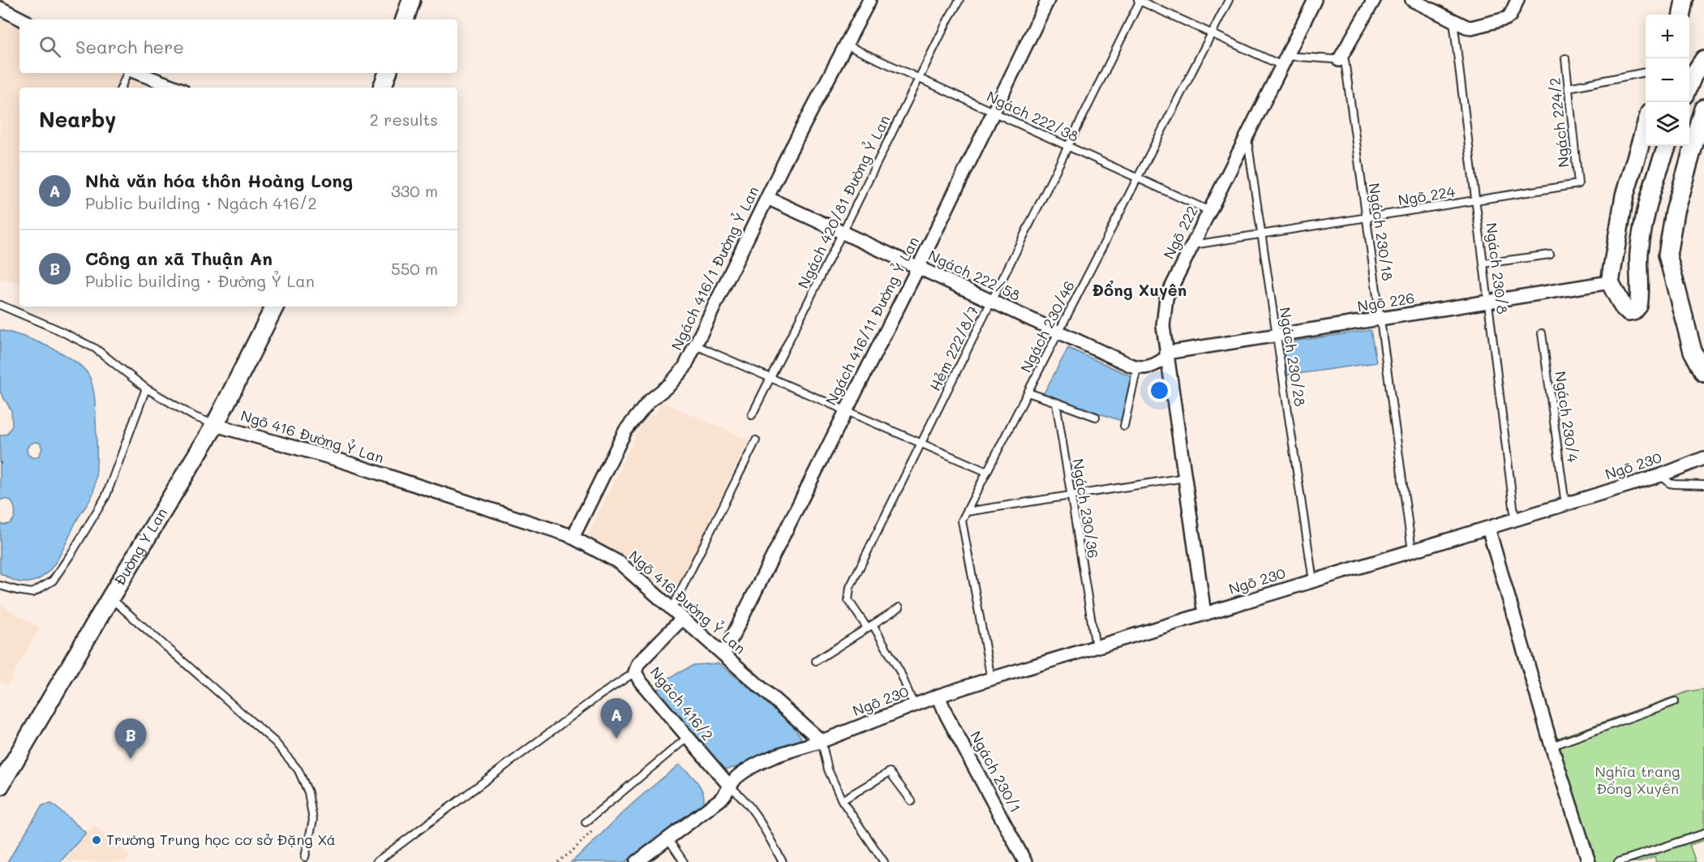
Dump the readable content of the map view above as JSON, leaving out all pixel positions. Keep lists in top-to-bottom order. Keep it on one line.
{"streets":{"main road":["Đường Ỷ Lan"],"street":["Ngõ 222","Ngách 416/1 Đường Ỷ Lan","Ngách 222/58","Ngõ 226","Ngách 416/11 Đường Ỷ Lan","Ngõ 416 Đường Ỷ Lan","Ngõ 230","Ngách 416/2","Ngách 230/1"],"lane":["Ngách 222/38","Ngách 224/2","Ngõ 224","Ngách 420/81 Đường Ỷ Lan","Ngách 230/18","Ngách 230/8","Ngách 230/46","Hẻm 222/8/7","Ngách 230/28","Ngách 230/4","Ngách 230/36"]},"crossings":[["Ngách 222/38","Ngách 420/81 Đường Ỷ Lan"],["Ngách 222/38","Ngõ 222"],["Ngách 222/38","Ngách 416/1 Đường Ỷ Lan"],["Ngách 222/38","Ngách 416/11 Đường Ỷ Lan"],["Ngách 222/38","Ngách 230/46"],["Ngách 222/38","Hẻm 222/8/7"],["Ngách 224/2","Ngõ 224"],["Ngõ 224","Ngách 230/18"],["Ngõ 224","Ngõ 222"],["Ngõ 224","Ngách 230/8"],["Ngõ 224","Ngách 230/28"],["Ngách 420/81 Đường Ỷ Lan","Ngách 222/58"],["Ngách 230/18","Ngõ 226"],["Ngách 230/18","Ngõ 230"],["Ngõ 222","Ngõ 226"],["Ngõ 222","Ngách 230/28"],["Ngõ 222","Ngõ 230"],["Ngách 416/1 Đường Ỷ Lan","Ngách 222/58"],["Ngách 416/1 Đường Ỷ Lan","Ngõ 416 Đường Ỷ Lan"],["Ngách 230/8","Ngõ 226"],["Ngách 230/8","Ngõ 230"],["Ngách 222/58","Ngách 416/11 Đường Ỷ Lan"],["Ngách 222/58","Ngách 230/46"],["Ngách 222/58","Hẻm 222/8/7"],["Ngõ 226","Ngách 230/28"],["Ngách 416/11 Đường Ỷ Lan","Ngõ 416 Đường Ỷ Lan"],["Ngách 230/46","Ngõ 230"],["Ngách 230/28","Ngõ 230"],["Ngách 230/4","Ngõ 230"],["Ngõ 416 Đường Ỷ Lan","Ngõ 230"],["Ngõ 416 Đường Ỷ Lan","Đường Ỷ Lan"],["Ngõ 416 Đường Ỷ Lan","Ngách 416/2"],["Ngõ 230","Ngách 230/36"],["Ngõ 230","Ngách 230/1"]],"districts":["Đổng Xuyên"],"parks":["Nghĩa trang Đổng Xuyên"],"places":["Trường Trung học cơ sở Đặng Xá"],"page":{"map_buttons":["+","−"],"search":"Search here","heading":["Nearby","2 results"],"list":[{"mark":"A","name":"Nhà văn hóa thôn Hoàng Long","note":"Public building · Ngách 416/2","value":"330 m"},{"mark":"B","name":"Công an xã Thuận An","note":"Public building · Đường Ỷ Lan","value":"550 m"}],"pins":["A","B"]}}
